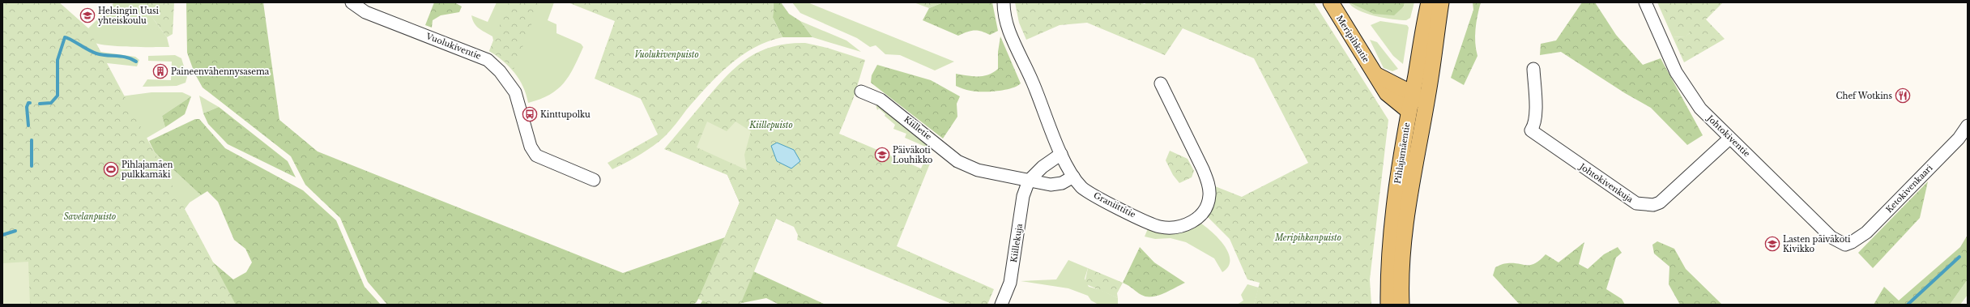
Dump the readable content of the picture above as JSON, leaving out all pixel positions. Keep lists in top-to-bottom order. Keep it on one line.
{"streets":{"main road":["Meripihkatie","Pihlajamäentie"],"street":["Vuolukiventie","Kiilletie","Johtokiventie","Johtokivenkuja","Ketokivenkaari","Graniittitie","Kiillekuja"]},"crossings":[["Meripihkatie","Pihlajamäentie"],["Kiilletie","Graniittitie"],["Kiilletie","Kiillekuja"],["Johtokiventie","Johtokivenkuja"],["Johtokiventie","Ketokivenkaari"]],"parks":["Vuolukivenpuisto","Kiillepuisto","Savelanpuisto","Meripihkanpuisto"],"places":{"school or university":["Helsingin Uusi yhteiskoulu","Päiväkoti Louhikko","Lasten päiväkoti Kivikko"],"building":["Paineenvähennysasema"],"restaurant":["Chef Wotkins"],"bus stop":["Kinttupolku"],"sports":["Pihlajamäen pulkkamäki"]}}
